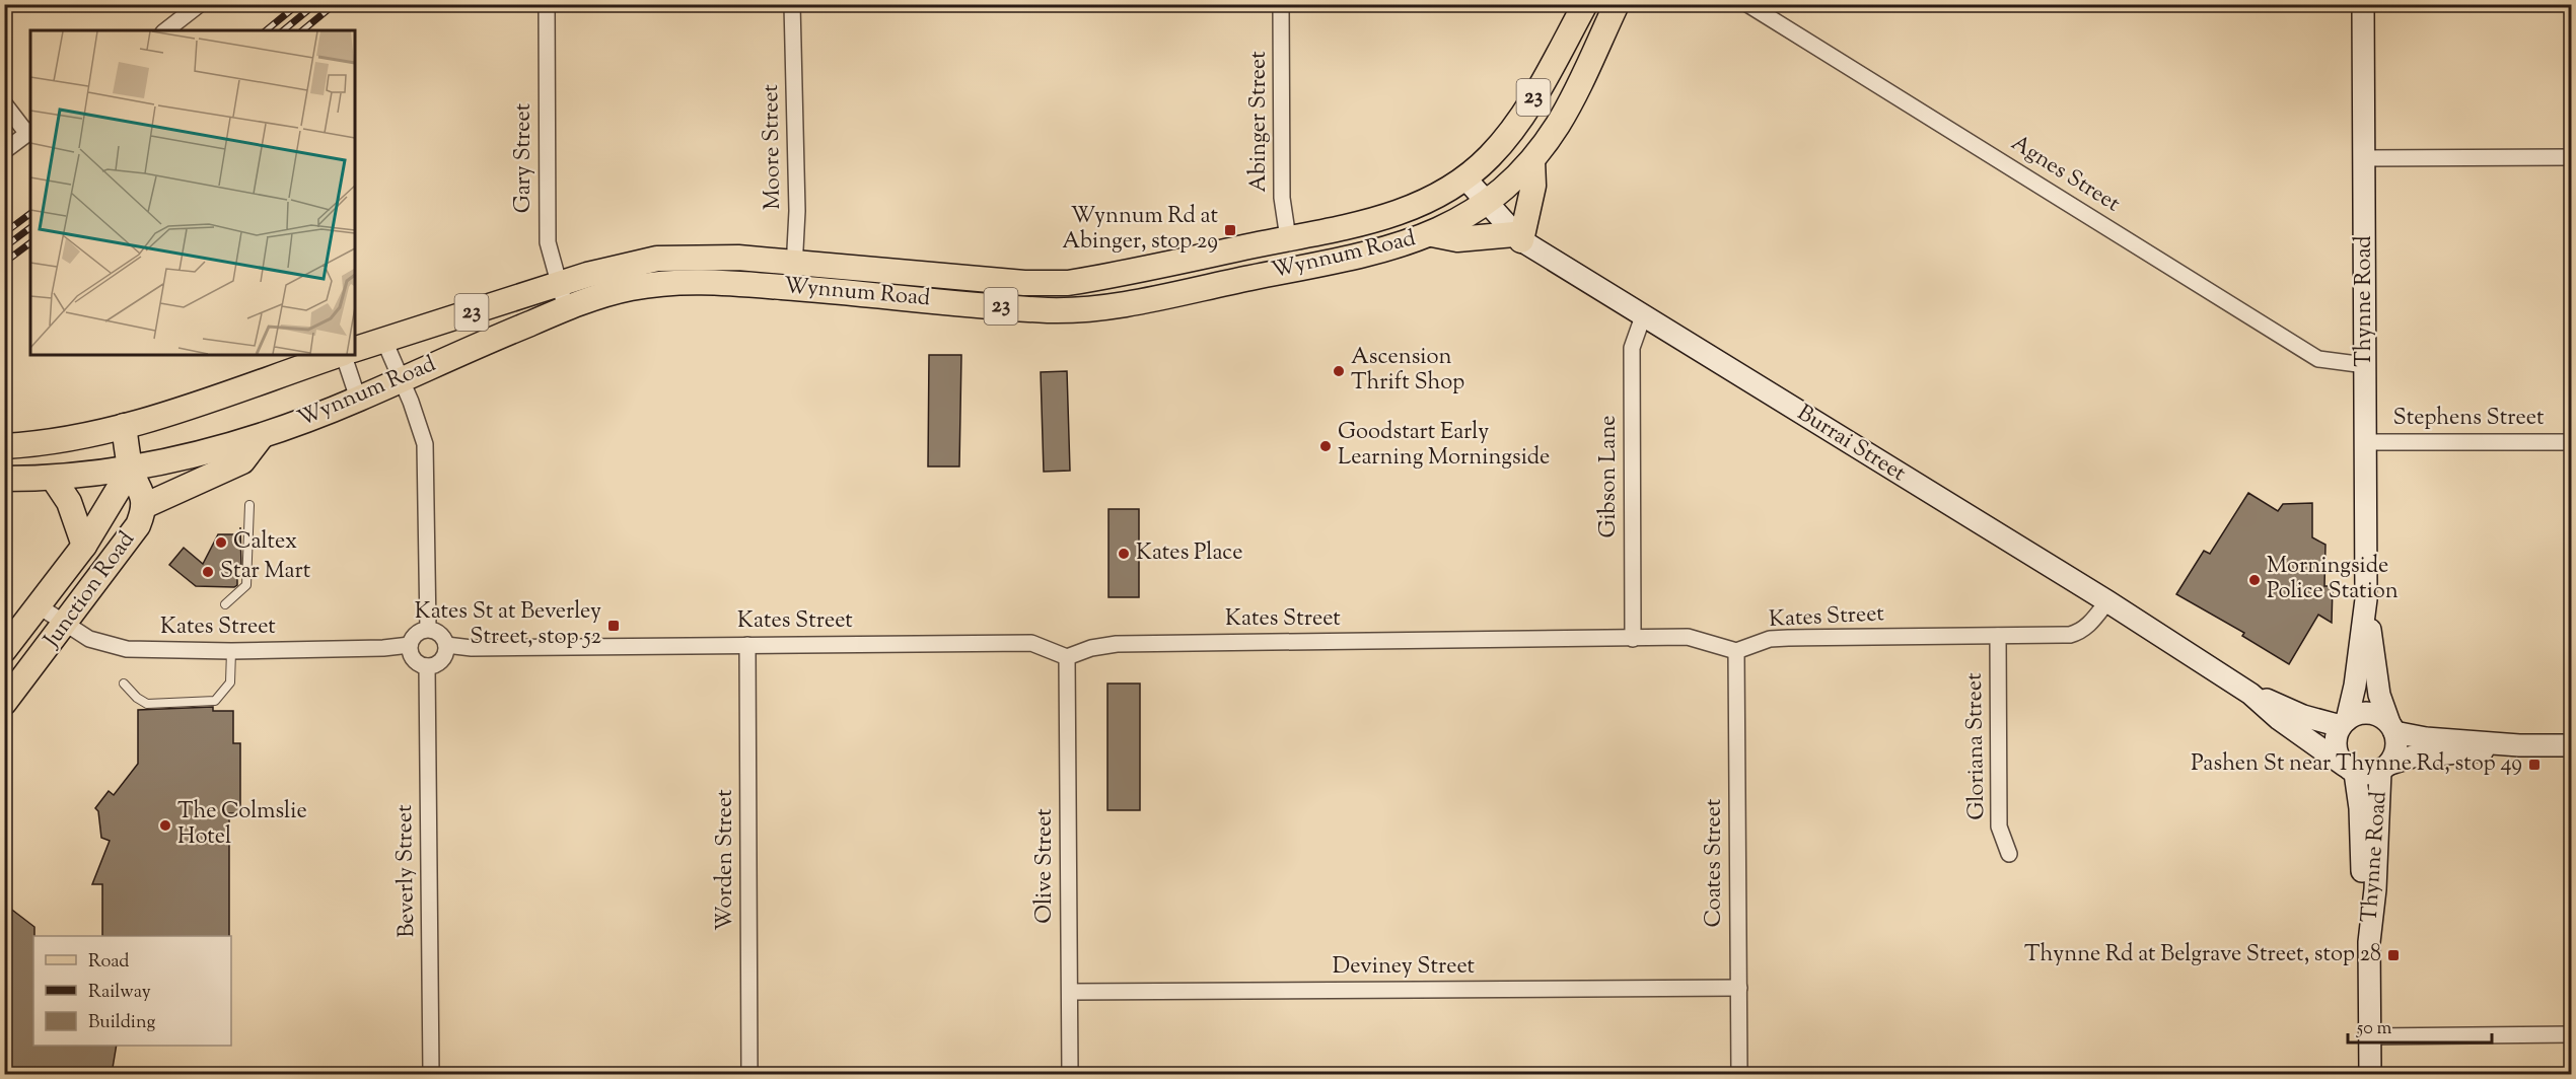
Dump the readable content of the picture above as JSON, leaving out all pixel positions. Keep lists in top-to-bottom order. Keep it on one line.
{"streets":{"main road":["23","Wynnum Road","Thynne Road","Burrai Street","Junction Road"],"street":["Abinger Street","Moore Street","Gary Street","Agnes Street","Stephens Street","Gibson Lane","Kates Street","Gloriana Street","Worden Street","Coates Street","Olive Street","Beverly Street","Deviney Street"]},"crossings":[["Abinger Street","Wynnum Road"],["Moore Street","Wynnum Road"],["Gary Street","Wynnum Road"],["Agnes Street","Thynne Road"],["Wynnum Road","Burrai Street"],["Wynnum Road","Junction Road"],["Thynne Road","Stephens Street"],["Thynne Road","Burrai Street"],["Burrai Street","Gibson Lane"],["Burrai Street","Kates Street"],["Gibson Lane","Kates Street"],["Junction Road","Kates Street"],["Kates Street","Gloriana Street"],["Kates Street","Worden Street"],["Kates Street","Coates Street"],["Kates Street","Olive Street"],["Kates Street","Beverly Street"],["Coates Street","Deviney Street"],["Olive Street","Deviney Street"]],"places":{"transit":["Wynnum Rd at Abinger, stop 29","Kates St at Beverley Street, stop 52","Pashen St near Thynne Rd, stop 49","Thynne Rd at Belgrave Street, stop 28"],"other":["Ascension Thrift Shop","Goodstart Early Learning Morningside","Caltex","Kates Place","Star Mart","Morningside Police Station","The Colmslie Hotel"]},"legend":["Road","Railway","Building"],"scale_bar":"50 m"}
